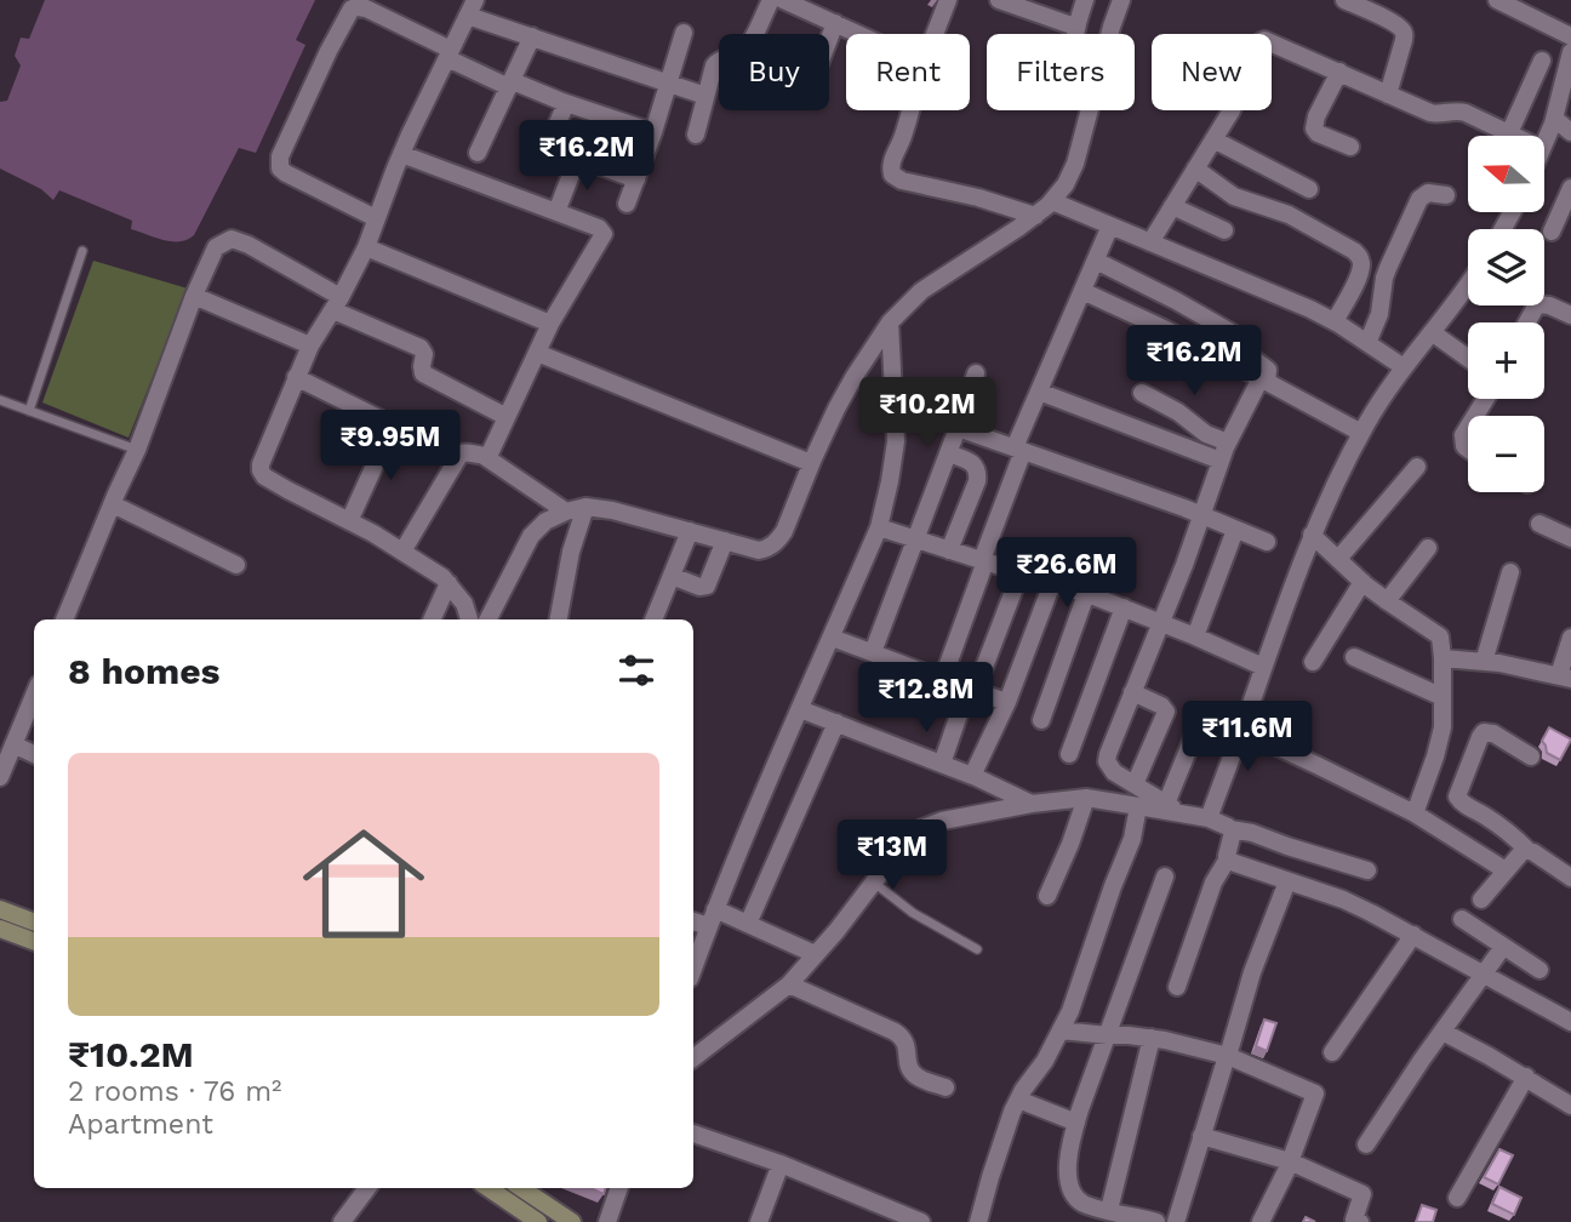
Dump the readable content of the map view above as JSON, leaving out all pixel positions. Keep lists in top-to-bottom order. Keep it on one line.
{"north":"left","page":{"chip":["Buy","Rent","Filters","New"],"price":["₹16.2M","₹16.2M","₹10.2M","₹9.95M","₹26.6M","₹12.8M","₹11.6M","₹13M"],"map_buttons":["+","−"],"heading":"8 homes","list":[{"name":"₹10.2M","note":"2 rooms · 76 m² · Apartment"}]}}
